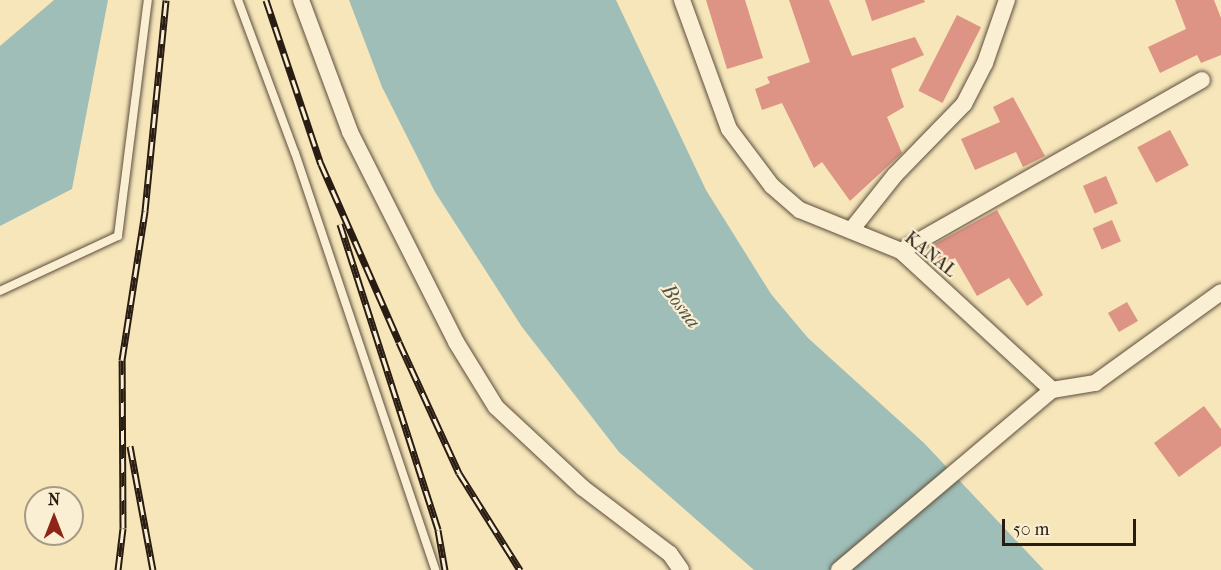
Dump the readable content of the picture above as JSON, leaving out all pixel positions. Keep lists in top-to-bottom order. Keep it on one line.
{"streets":{"street":["KANAL"]},"water":["Bosna"],"scale_bar":"50 m","north":"top"}
